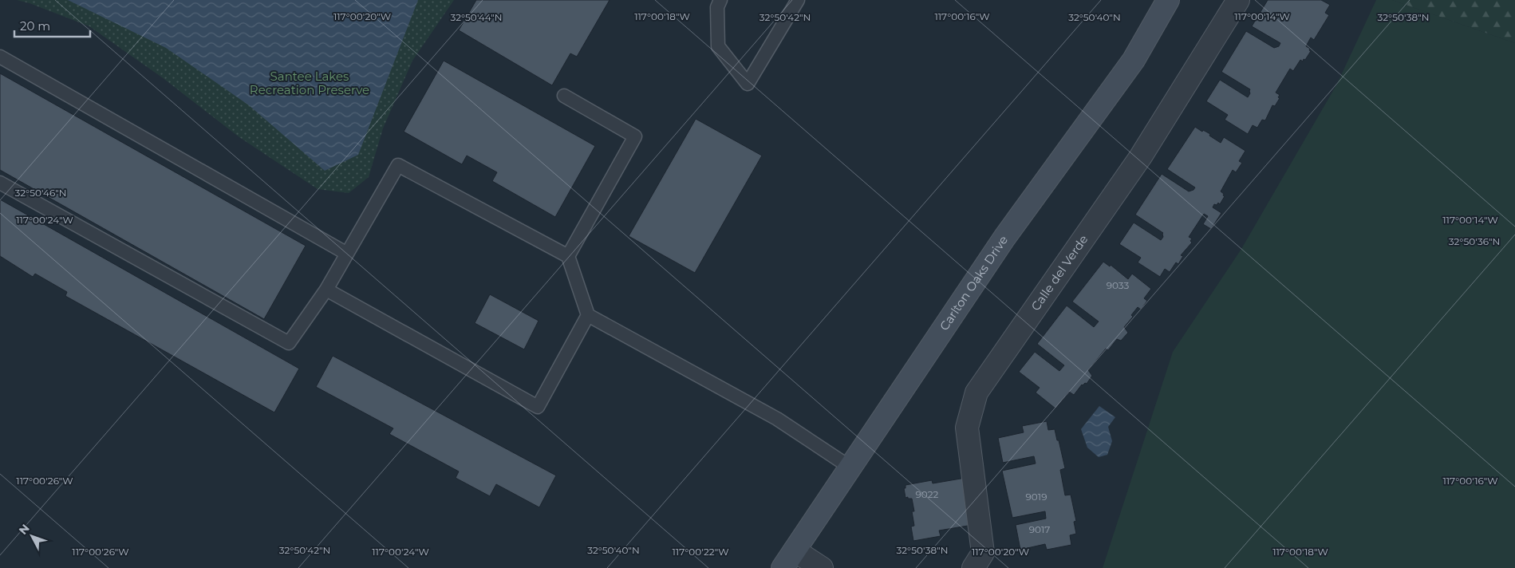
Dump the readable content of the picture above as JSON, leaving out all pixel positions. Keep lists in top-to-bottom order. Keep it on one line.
{"streets":{"main road":["Carlton Oaks Drive"],"street":["Calle del Verde"]},"parks":["Santee Lakes Recreation Preserve"],"house_numbers":["9033","9022","9019","9017"],"scale_bar":"20 m","north":"top left","coordinates":["117°00'16\"W","117°00'14\"W","117°00'20\"W","117°00'18\"W","32°50'44\"N","32°50'42\"N","32°50'40\"N","32°50'38\"N","32°50'46\"N","117°00'24\"W","32°50'36\"N","117°00'26\"W","117°00'22\"W"]}
